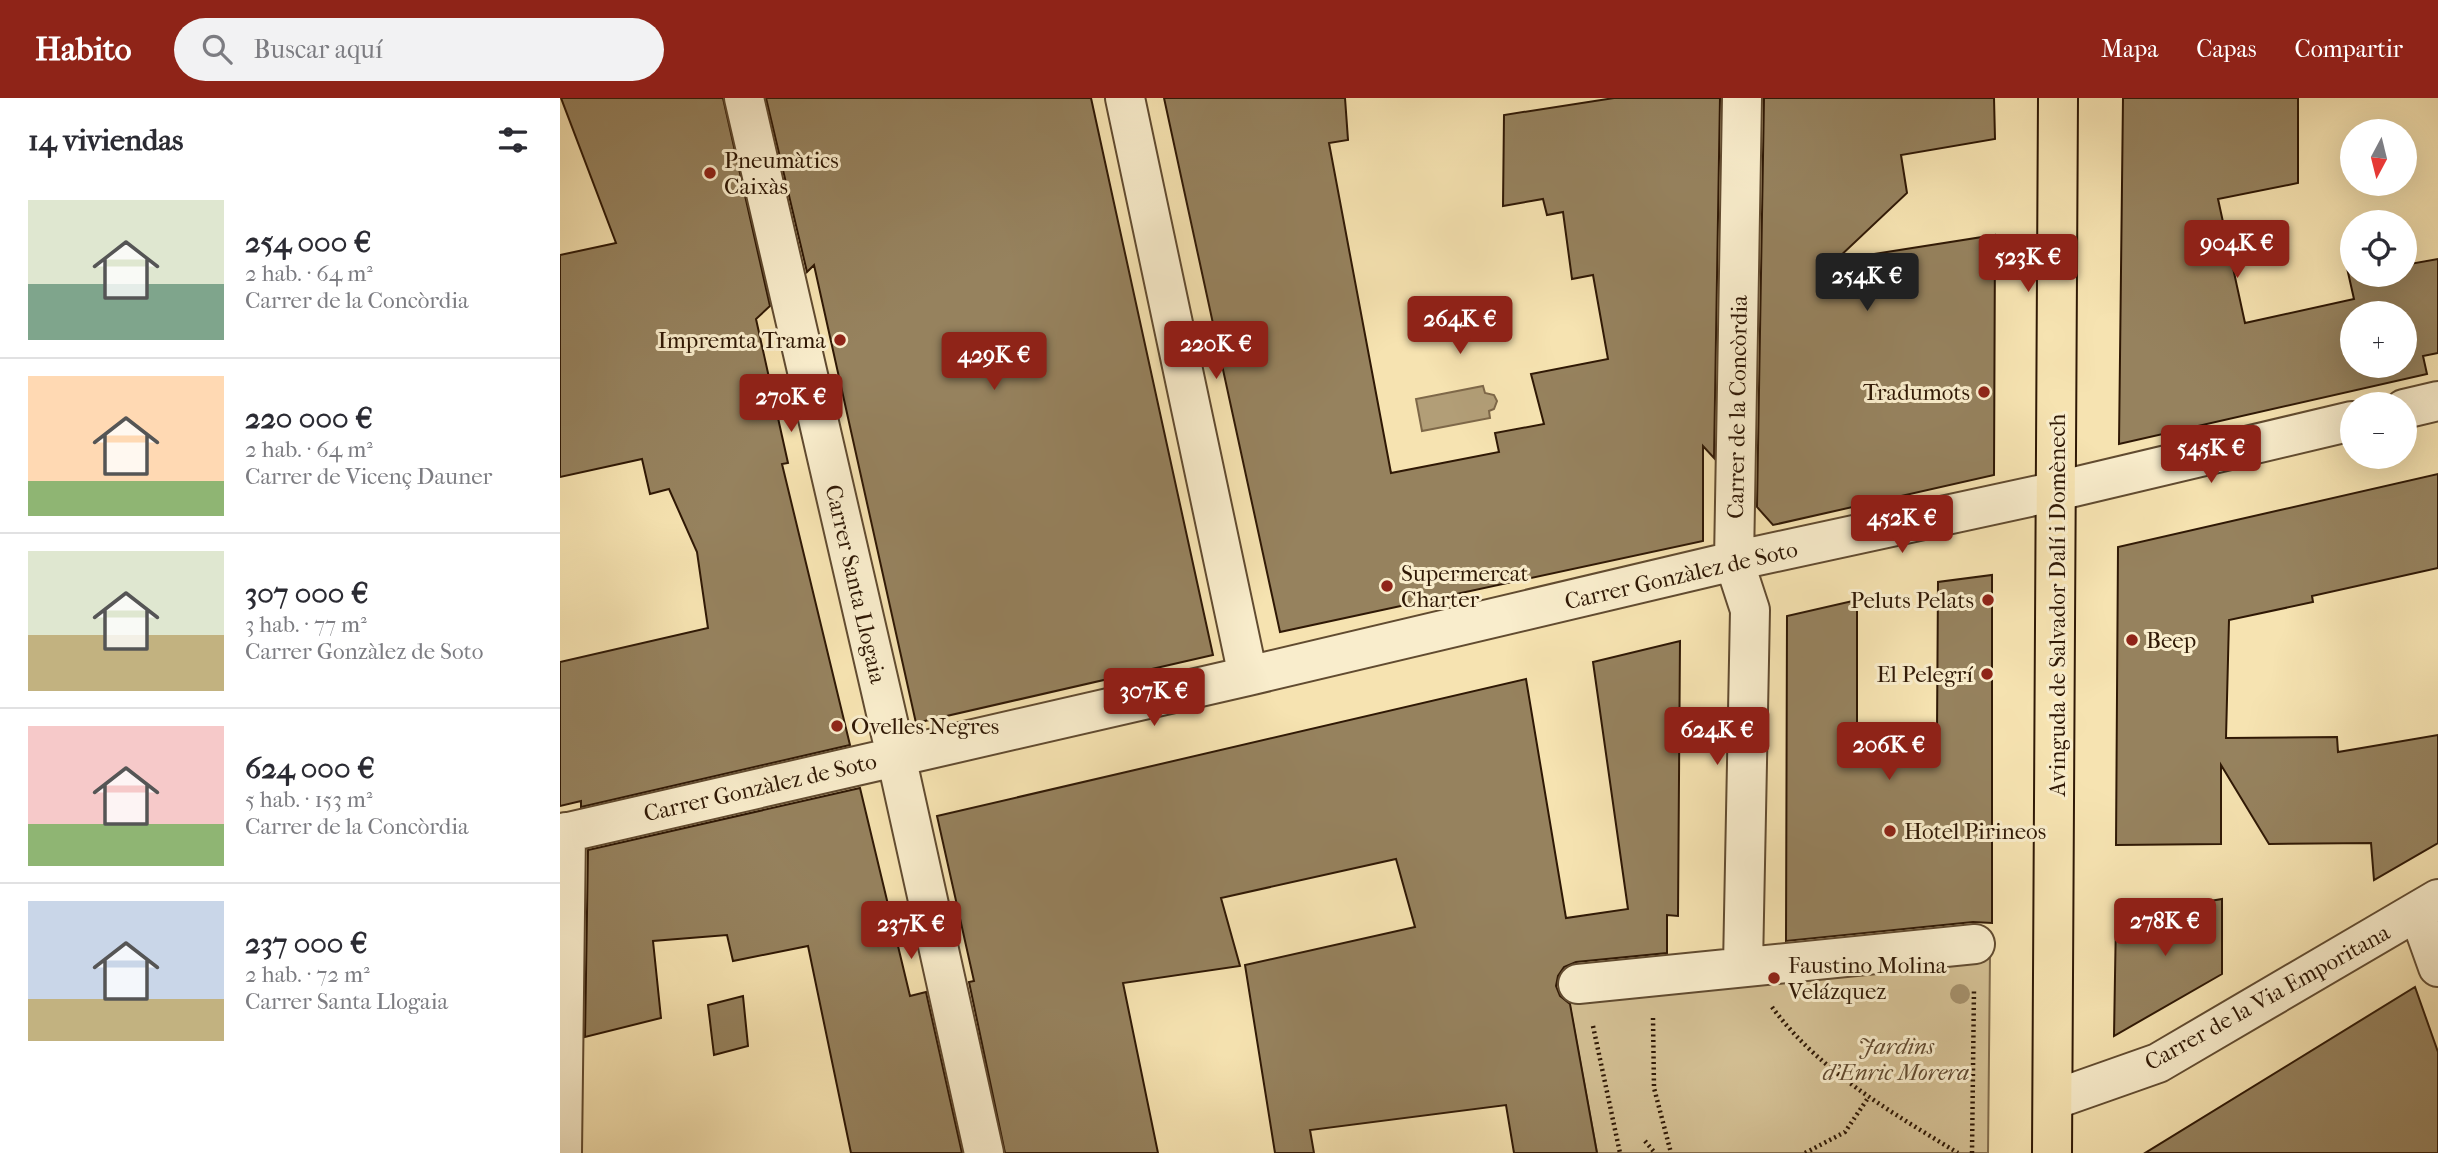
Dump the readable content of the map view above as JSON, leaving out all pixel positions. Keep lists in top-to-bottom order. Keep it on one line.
{"streets":{"main road":["Avinguda de Salvador Dalí i Domènech"],"street":["Carrer de la Concòrdia","Carrer Gonzàlez de Soto","Carrer Santa Llogaia","Carrer de la Via Emporitana"]},"crossings":[["Carrer de la Concòrdia","Carrer Gonzàlez de Soto"],["Carrer Gonzàlez de Soto","Carrer Santa Llogaia"],["Carrer Gonzàlez de Soto","Avinguda de Salvador Dalí i Domènech"],["Avinguda de Salvador Dalí i Domènech","Carrer de la Via Emporitana"]],"parks":["Jardins d'Enric Morera"],"places":["Pneumàtics Caixàs","Impremta Trama","Tradumots","Supermercat Charter","Peluts Pelats","Beep","El Pelegrí","Ovelles Negres","Hotel Pirineos","Faustino Molina Velázquez"],"north":"bottom","page":{"header":"Habito","search":"Buscar aquí","nav":["Mapa","Capas","Compartir"],"heading":"14 viviendas","map_buttons":["+","−"],"list":[{"name":"254 000 €","note":"2 hab. · 64 m² · Carrer de la Concòrdia"},{"name":"220 000 €","note":"2 hab. · 64 m² · Carrer de Vicenç Dauner"},{"name":"307 000 €","note":"3 hab. · 77 m² · Carrer Gonzàlez de Soto"},{"name":"624 000 €","note":"5 hab. · 153 m² · Carrer de la Concòrdia"},{"name":"237 000 €","note":"2 hab. · 72 m² · Carrer Santa Llogaia"}],"price":["904K €","523K €","254K €","264K €","220K €","429K €","270K €","545K €","452K €","307K €","624K €","206K €","278K €","237K €"]}}
